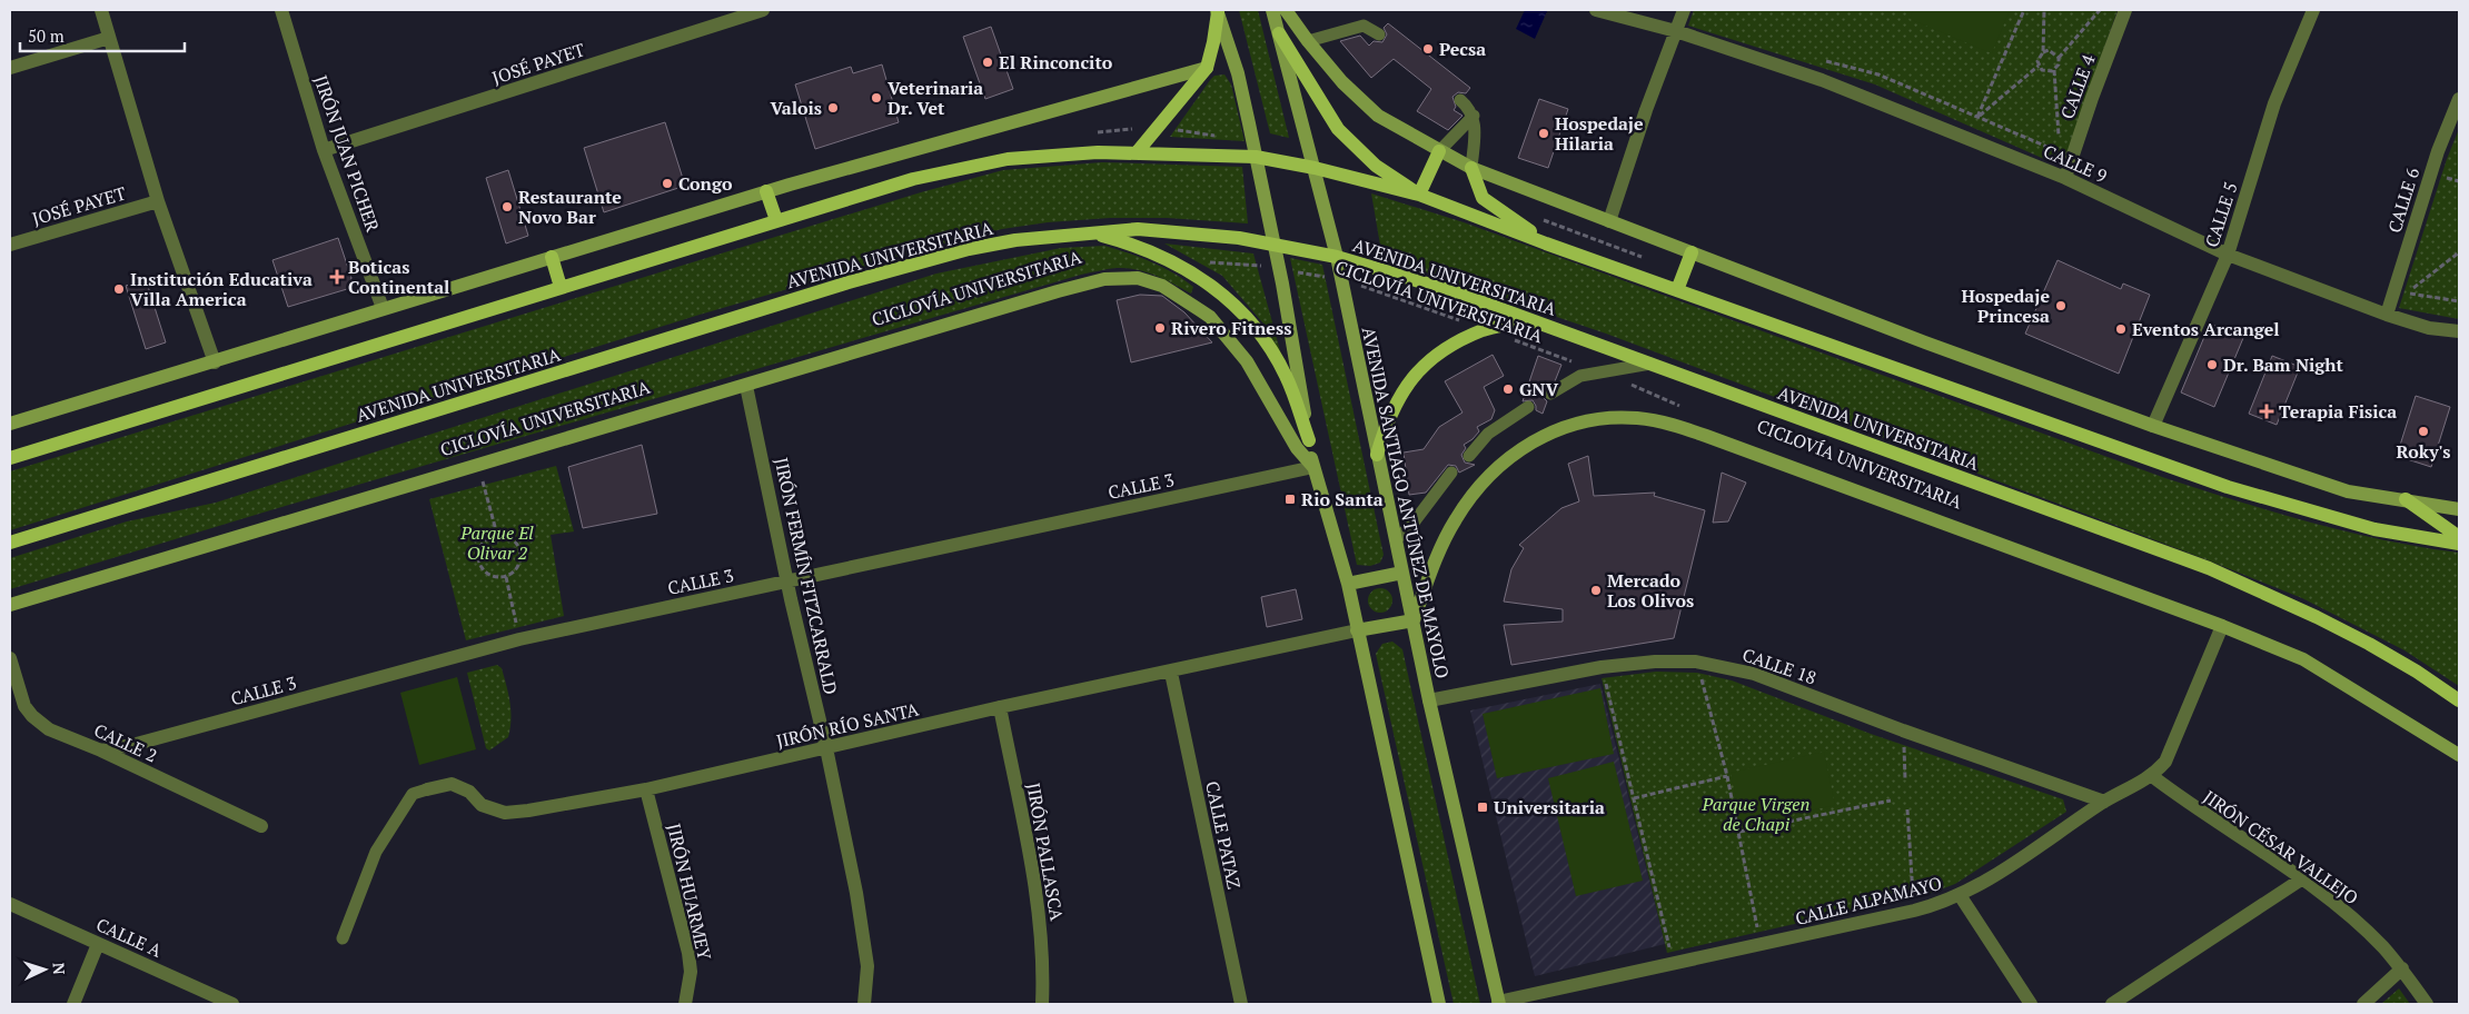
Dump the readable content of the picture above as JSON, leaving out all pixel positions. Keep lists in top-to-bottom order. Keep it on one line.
{"streets":{"main road":["AVENIDA UNIVERSITARIA","AVENIDA SANTIAGO ANTÚNEZ DE MAYOLO"],"street":["JOSÉ PAYET","CALLE 4","JIRÓN JUAN PICHER","CALLE 9","CALLE 6","CALLE 5","CALLE 3","JIRÓN FERMÍN FITZCARRALD","CALLE 18","JIRÓN RÍO SANTA","CALLE 2","CALLE PATAZ","JIRÓN CÉSAR VALLEJO","JIRÓN PALLASCA","JIRÓN HUARMEY","CALLE ALPAMAYO","CALLE A"],"path":["CICLOVÍA UNIVERSITARIA"]},"crossings":[["JOSÉ PAYET","JIRÓN JUAN PICHER"],["CALLE 4","CALLE 9"],["CALLE 9","CALLE 6"],["CALLE 9","CALLE 5"],["AVENIDA UNIVERSITARIA","AVENIDA SANTIAGO ANTÚNEZ DE MAYOLO"],["CICLOVÍA UNIVERSITARIA","AVENIDA SANTIAGO ANTÚNEZ DE MAYOLO"],["CALLE 3","JIRÓN FERMÍN FITZCARRALD"],["CALLE 3","CALLE 2"],["AVENIDA SANTIAGO ANTÚNEZ DE MAYOLO","CALLE 18"],["AVENIDA SANTIAGO ANTÚNEZ DE MAYOLO","CALLE ALPAMAYO"],["JIRÓN FERMÍN FITZCARRALD","JIRÓN RÍO SANTA"],["CALLE 18","CALLE ALPAMAYO"],["JIRÓN RÍO SANTA","CALLE PATAZ"],["JIRÓN RÍO SANTA","JIRÓN PALLASCA"],["JIRÓN RÍO SANTA","JIRÓN HUARMEY"],["JIRÓN CÉSAR VALLEJO","CALLE ALPAMAYO"]],"parks":["Parque El Olivar 2","Parque Virgen de Chapi"],"places":{"other":["Pecsa","El Rinconcito","Veterinaria Dr. Vet","Valois","Hospedaje Hilaria","Congo","Restaurante Novo Bar","Institución Educativa Villa America","Hospedaje Princesa","Rivero Fitness","Eventos Arcangel","Dr. Bam Night","GNV","Roky's","Mercado Los Olivos"],"health":["Boticas Continental","Terapia Fisica"],"transit":["Rio Santa","Universitaria"]},"scale_bar":"50 m","north":"right"}
